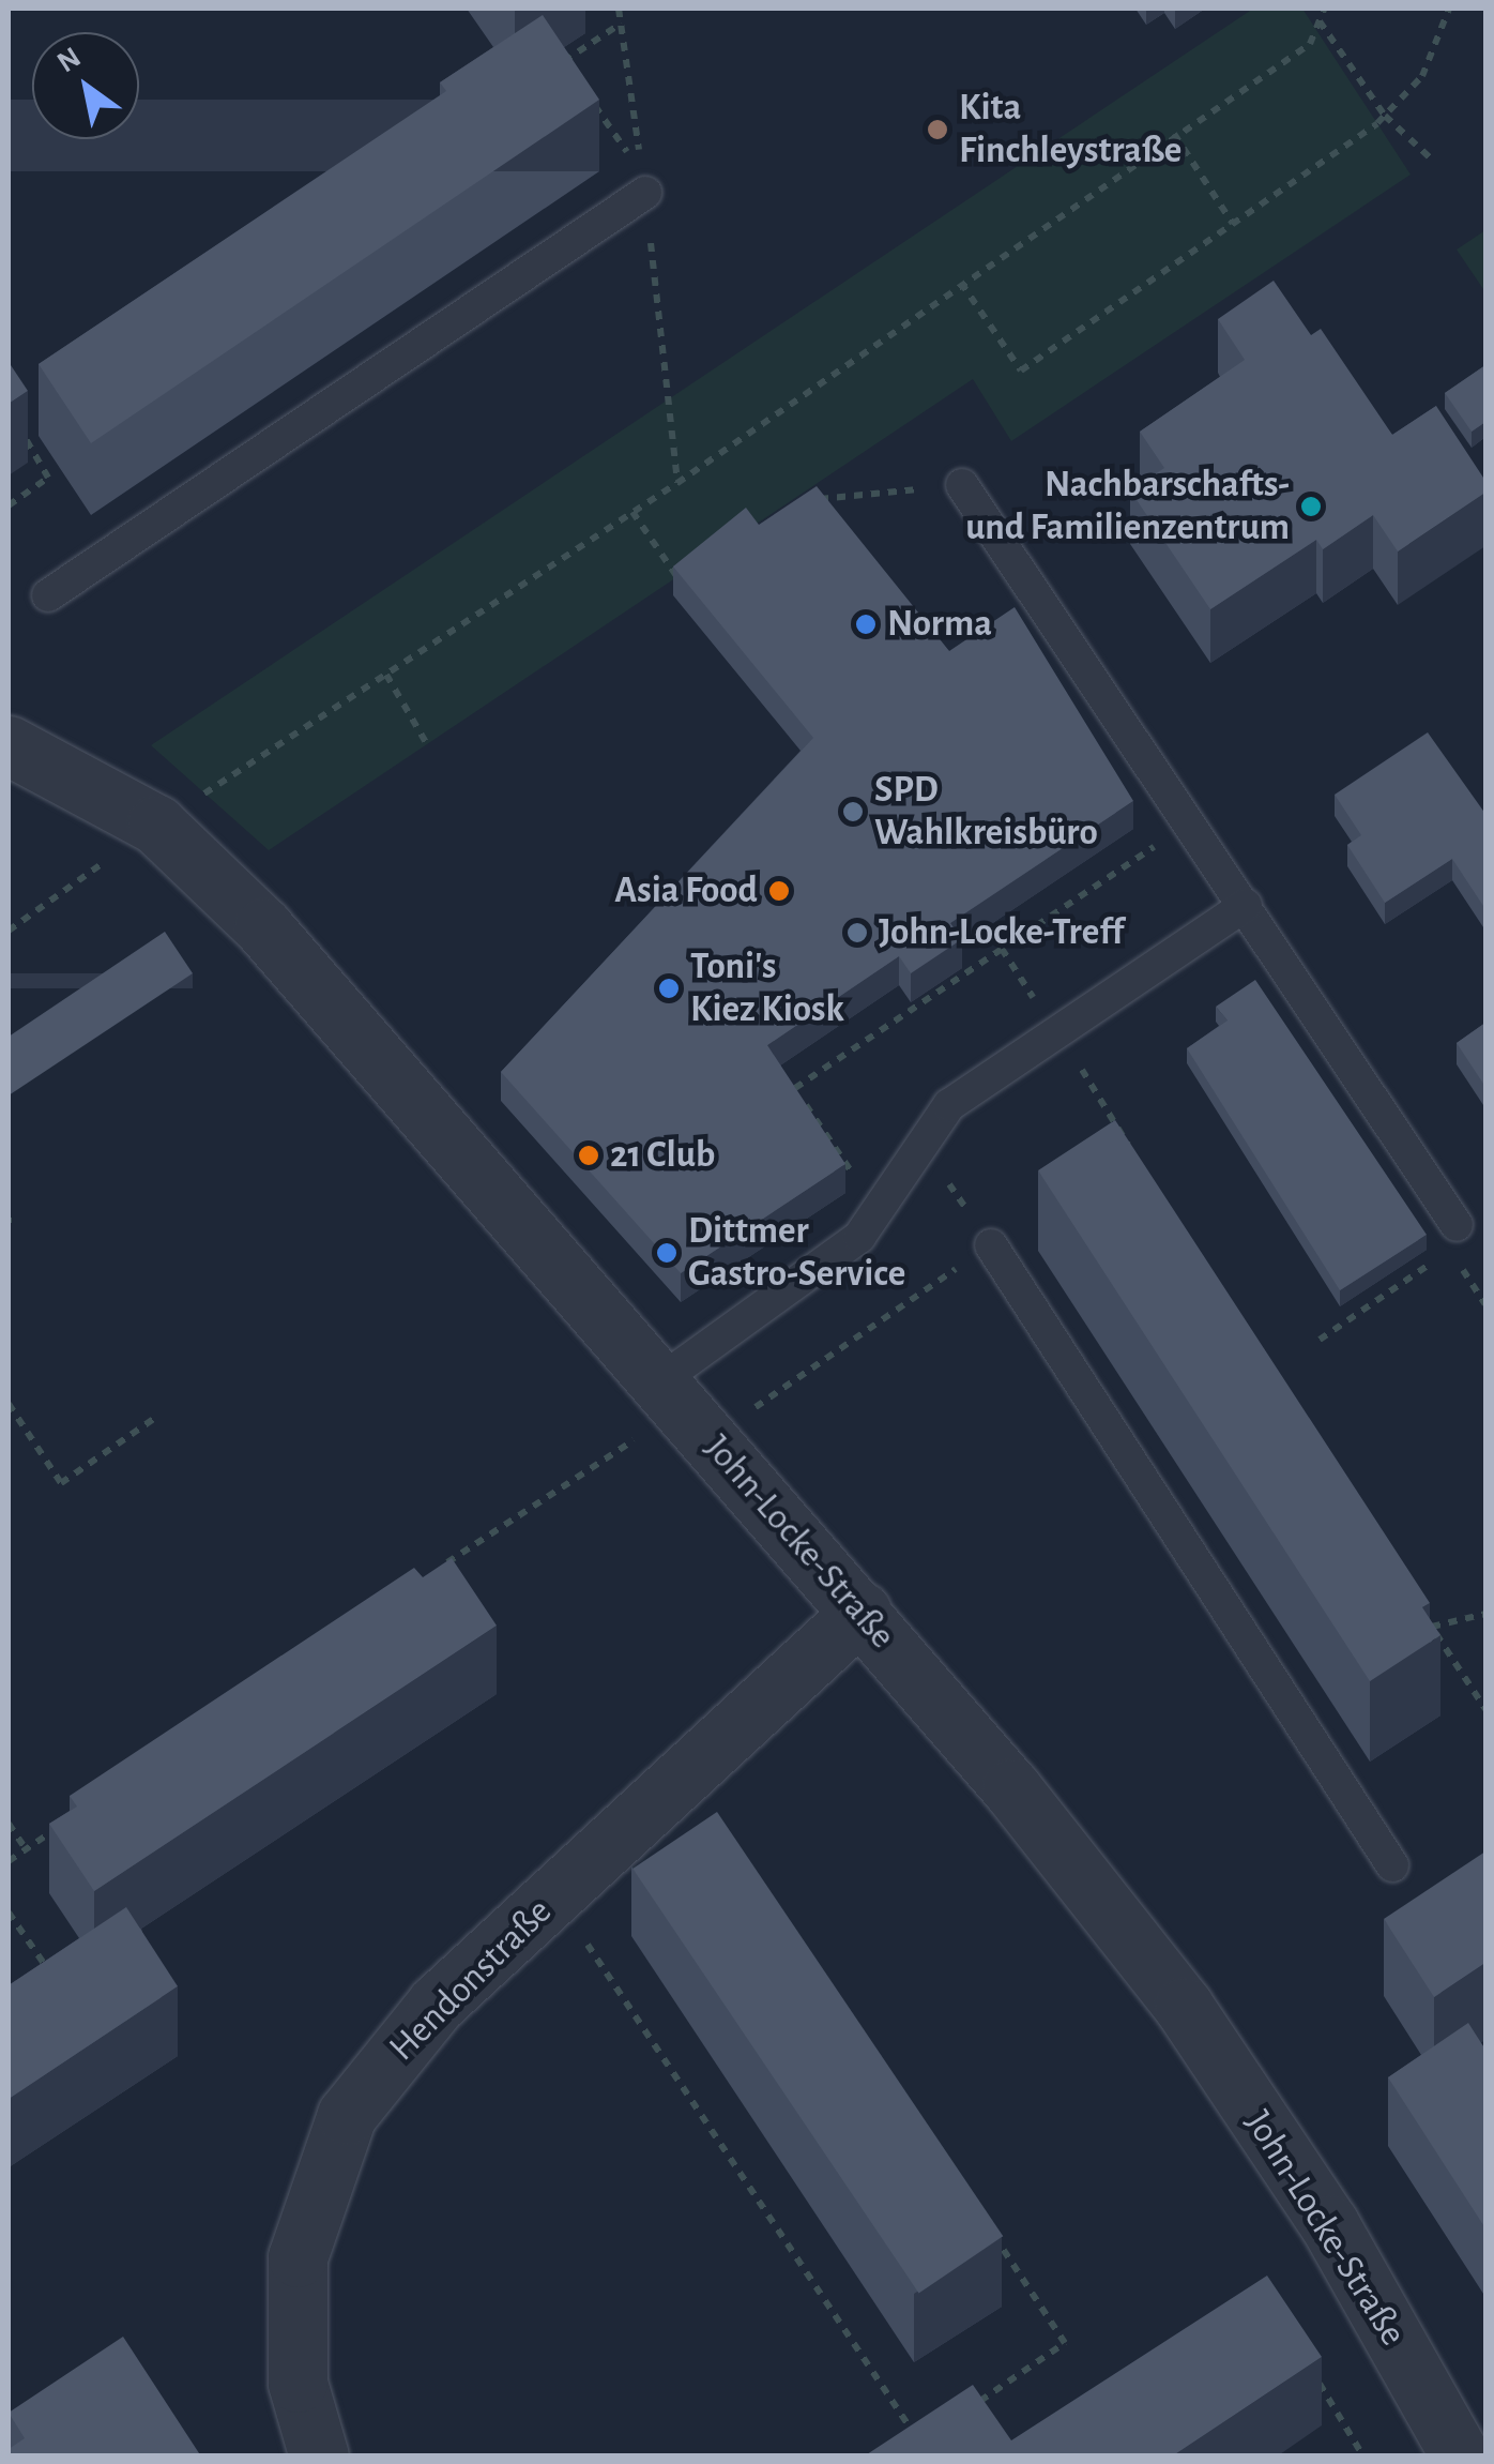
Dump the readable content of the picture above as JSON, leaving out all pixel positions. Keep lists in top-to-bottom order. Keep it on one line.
{"streets":{"street":["John-Locke-Straße","Hendonstraße"]},"crossings":[["John-Locke-Straße","Hendonstraße"]],"places":["Kita Finchleystraße","Nachbarschafts- und Familienzentrum","Norma","SPD Wahlkreisbüro","Asia Food","John-Locke-Treff","Toni's Kiez Kiosk","21 Club","Dittmer Gastro-Service"],"north":"top left"}
